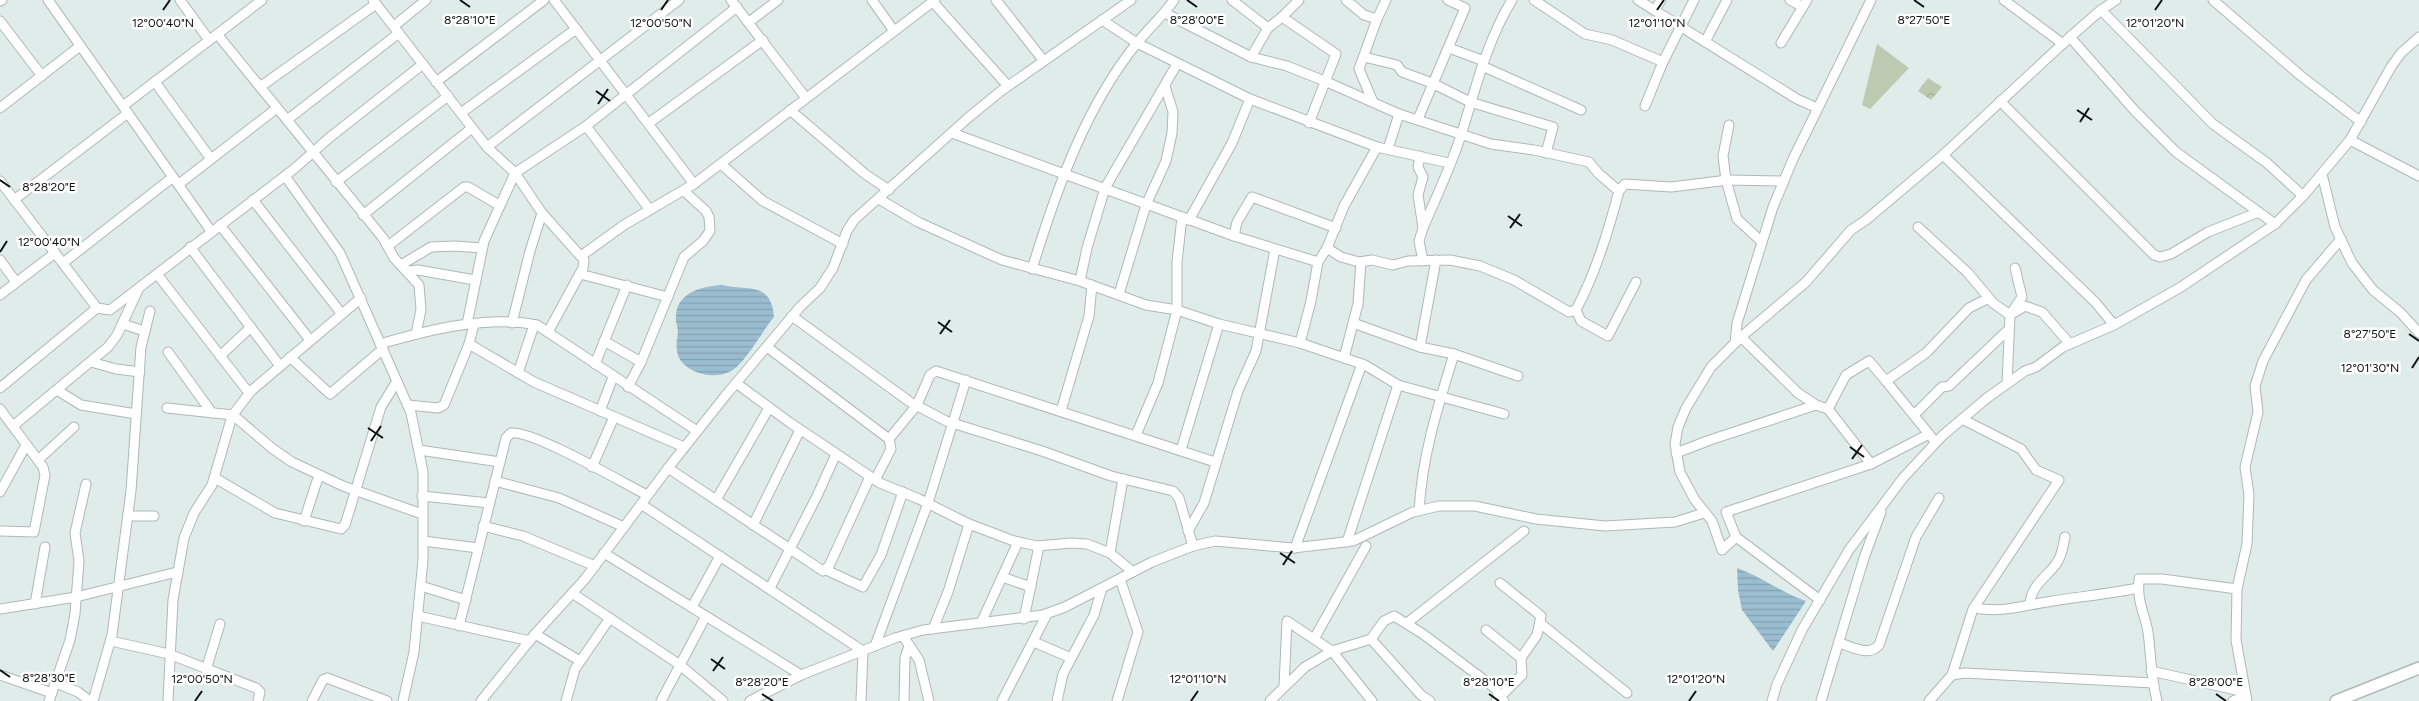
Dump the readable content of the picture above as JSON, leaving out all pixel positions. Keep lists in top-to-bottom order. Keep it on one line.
{"coordinates":["8°28'10\"E","8°28'00\"E","8°27'50\"E","12°00'40\"N","12°00'50\"N","12°01'10\"N","12°01'20\"N","8°28'20\"E","12°01'30\"N","8°28'30\"E"]}
